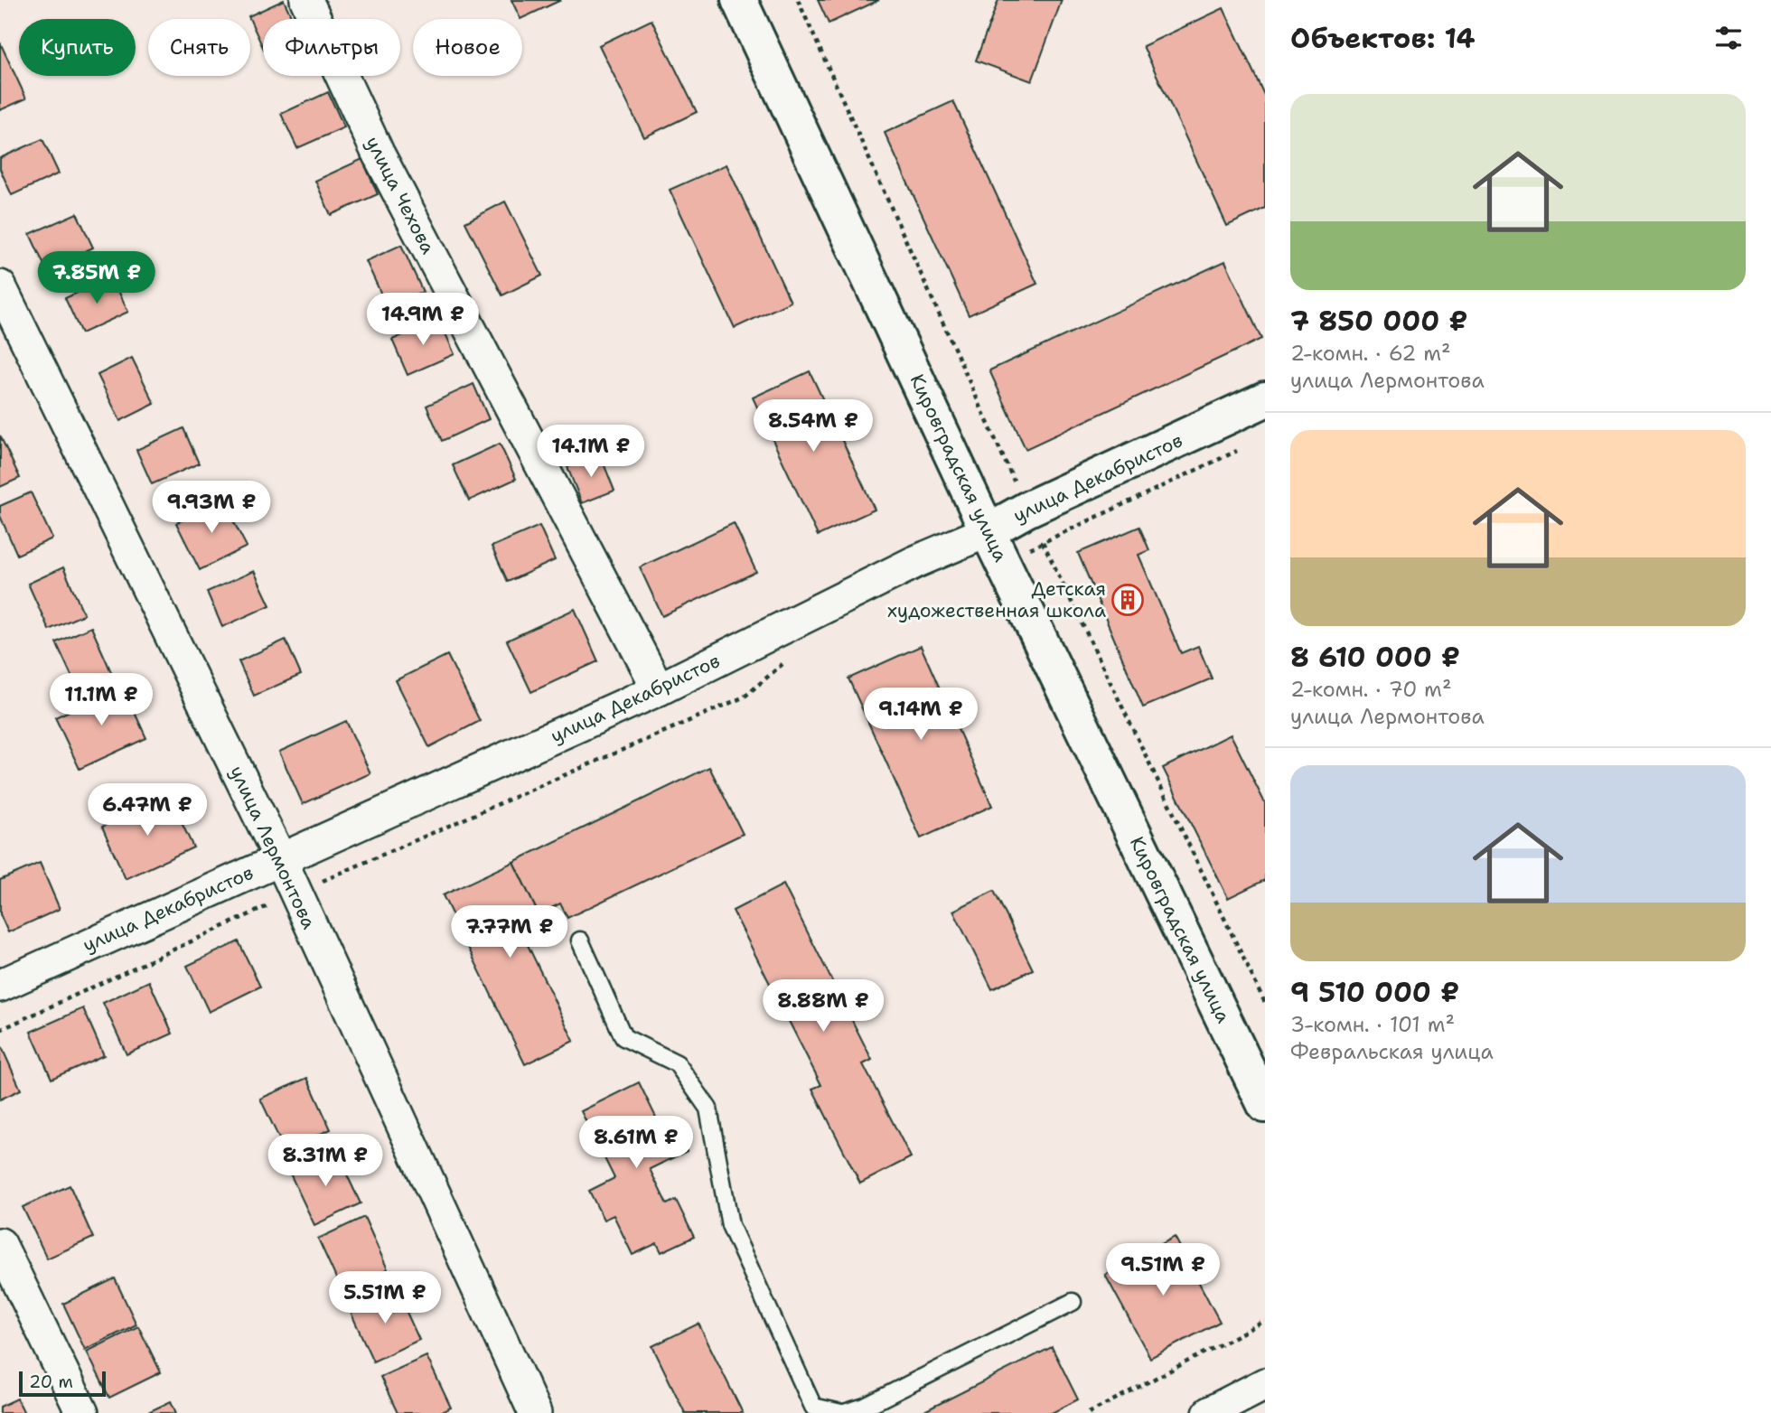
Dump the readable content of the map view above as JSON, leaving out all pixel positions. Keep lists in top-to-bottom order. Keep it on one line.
{"streets":{"main road":["Кировградская улица","улица Декабристов"],"street":["улица Чехова","улица Лермонтова"]},"crossings":[["улица Чехова","улица Декабристов"],["Кировградская улица","улица Декабристов"],["улица Декабристов","улица Лермонтова"]],"places":{"building":["Детская художественная школа"]},"scale_bar":"20 m","page":{"heading":"Объектов: 14","chip":["Купить","Снять","Фильтры","Новое"],"list":[{"name":"7 850 000 ₽","note":"2-комн. · 62 m² · улица Лермонтова"},{"name":"8 610 000 ₽","note":"2-комн. · 70 m² · улица Лермонтова"},{"name":"9 510 000 ₽","note":"3-комн. · 101 m² · Февральская улица"}],"price":["7.85M ₽","14.9M ₽","8.54M ₽","14.1M ₽","9.93M ₽","11.1M ₽","9.14M ₽","6.47M ₽","7.77M ₽","8.88M ₽","8.61M ₽","8.31M ₽","9.51M ₽","5.51M ₽"],"scale":"20 m"}}
